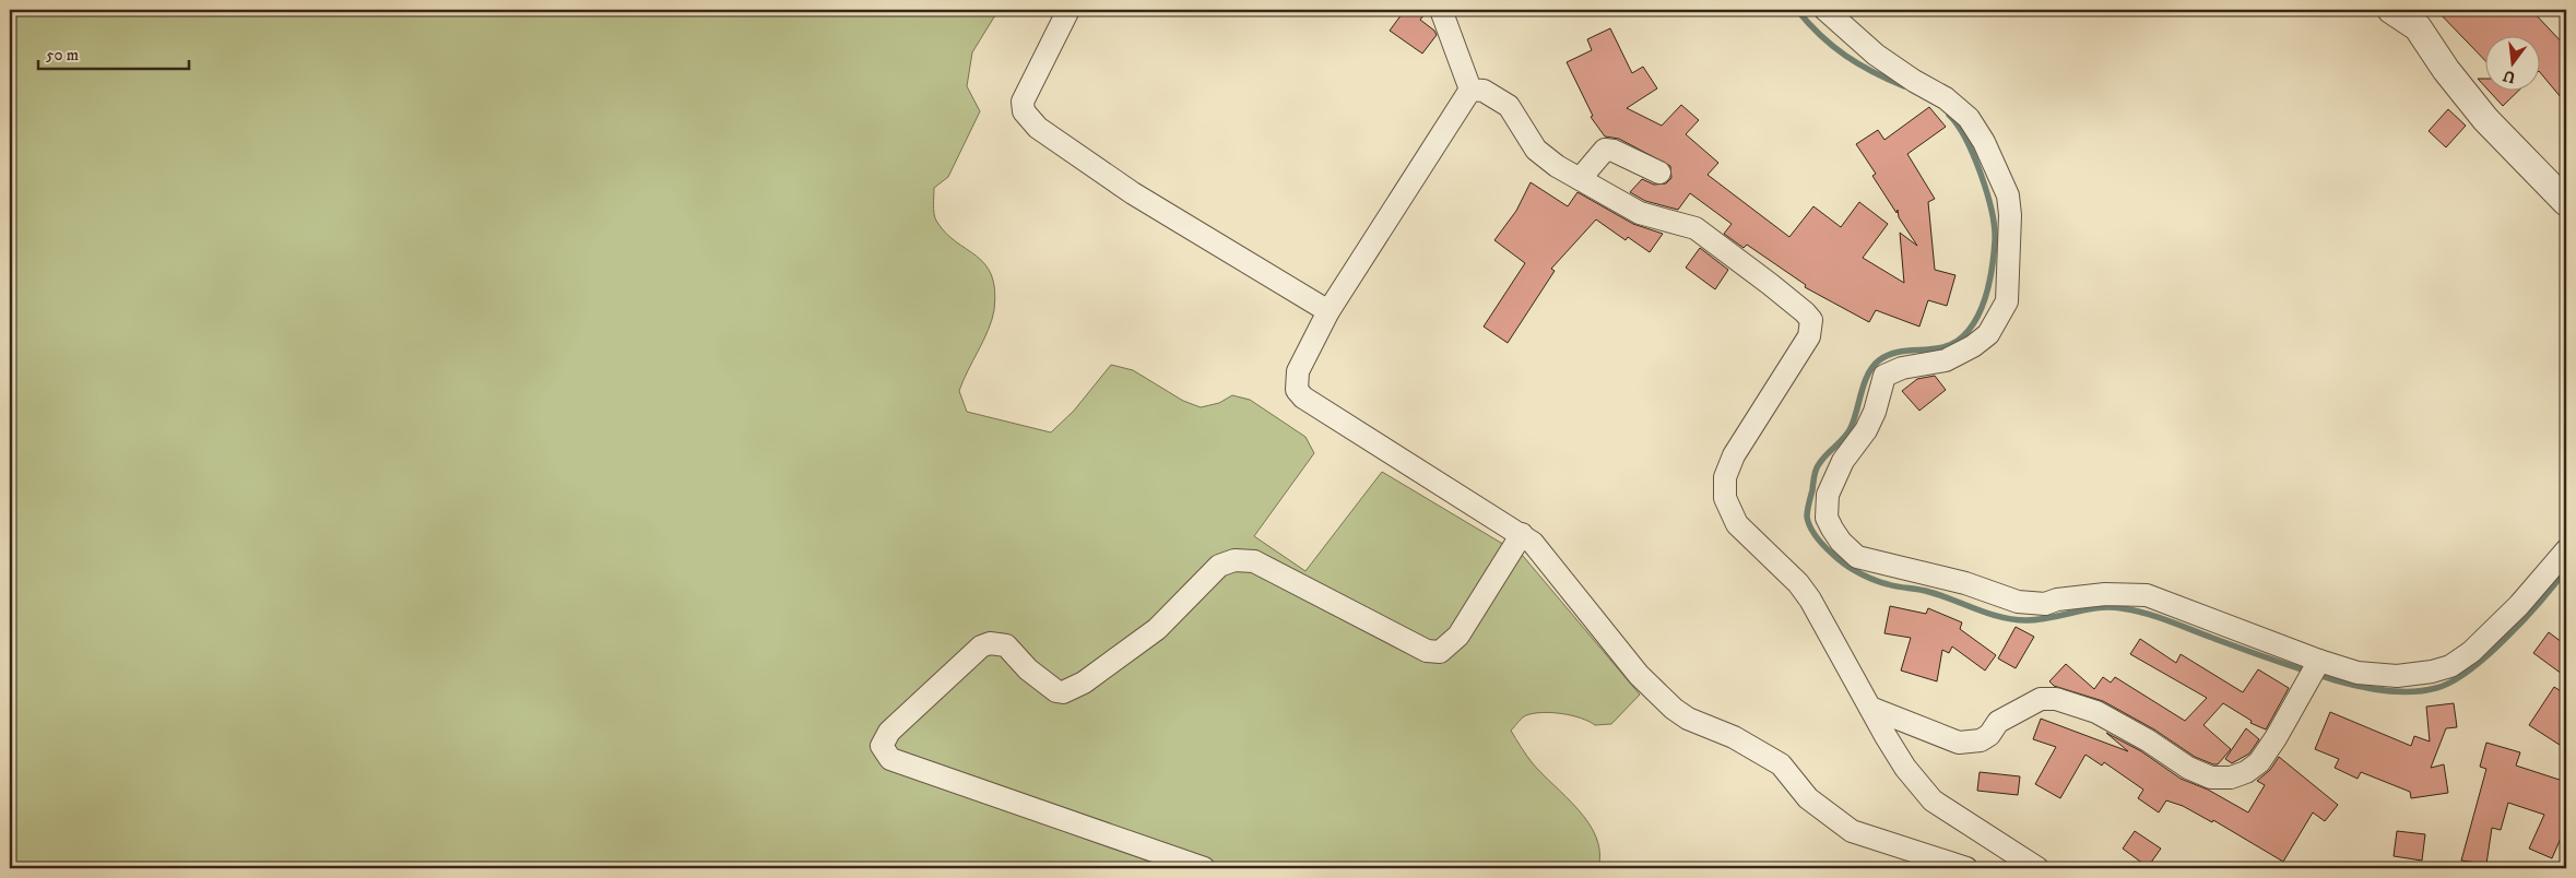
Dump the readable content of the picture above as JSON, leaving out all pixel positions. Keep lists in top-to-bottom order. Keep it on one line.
{"scale_bar":"50 m","north":"bottom"}
